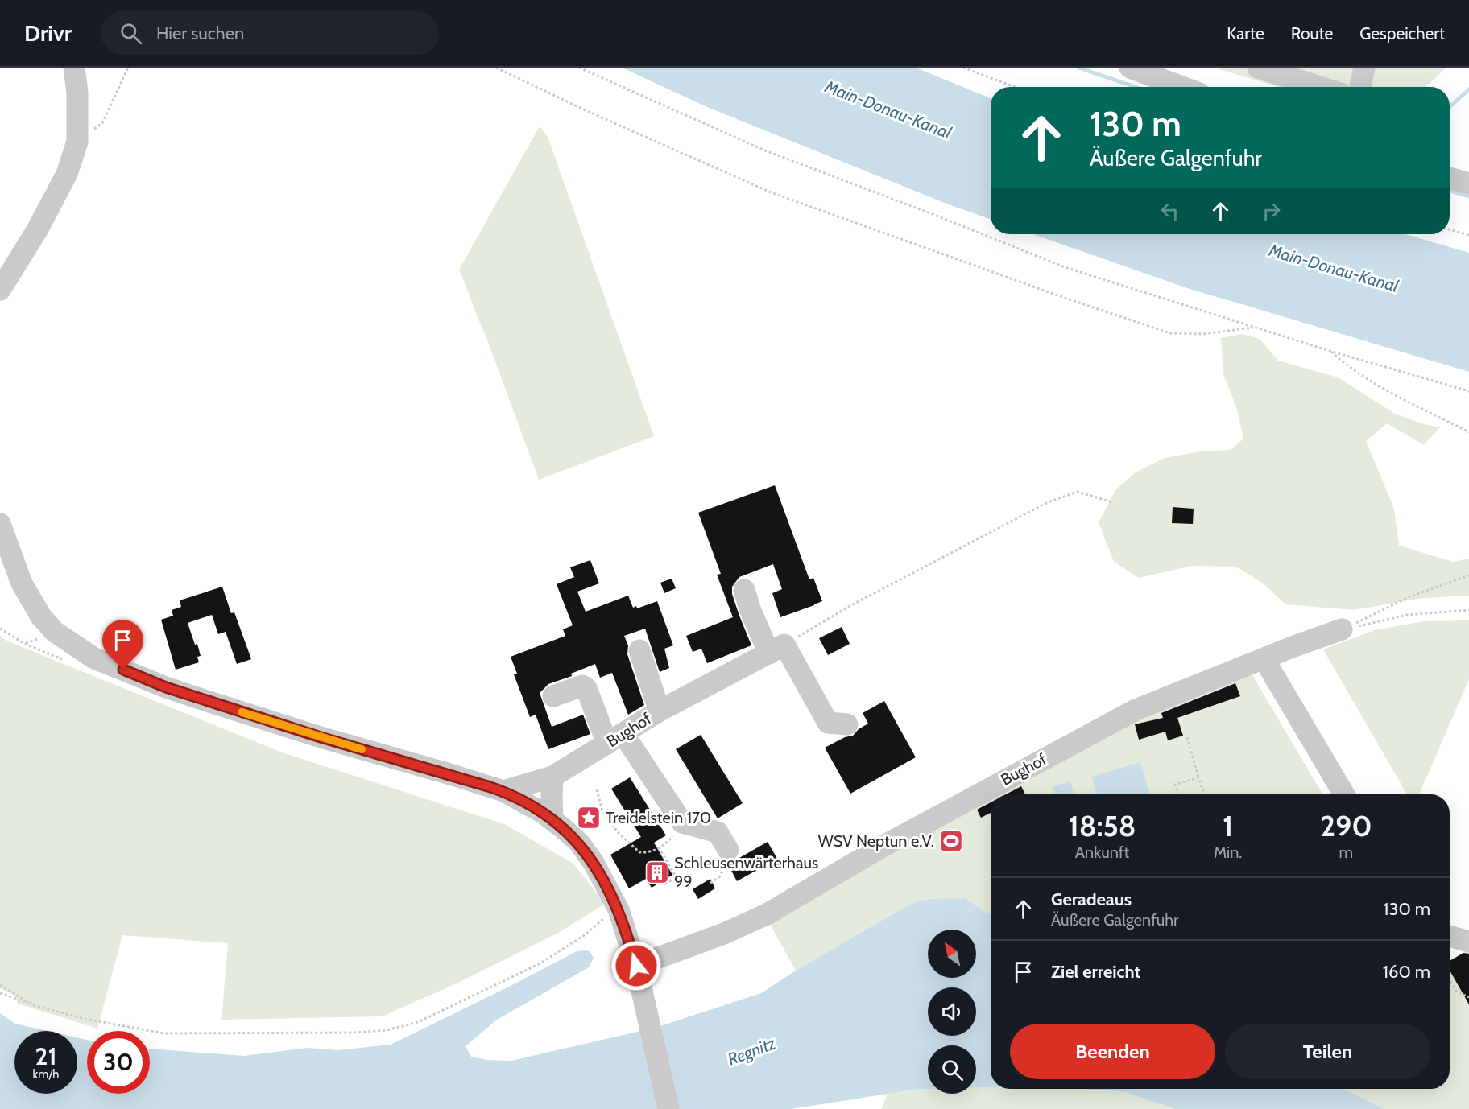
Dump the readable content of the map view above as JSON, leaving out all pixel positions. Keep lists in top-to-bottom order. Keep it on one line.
{"streets":{"street":["Bughof"]},"water":["Main-Donau-Kanal","Regnitz"],"places":{"place":["Treidelstein 170"],"sports":["WSV Neptun e.V."],"building":["Schleusenwärterhaus 99"]},"north":"top left","page":{"header":"Drivr","search":"Hier suchen","nav":["Karte","Route","Gespeichert"],"turn":["130 m","Äußere Galgenfuhr"],"eta":["18:58","Ankunft","1","Min.","290","m"],"list":[{"name":"Geradeaus","note":"Äußere Galgenfuhr","value":"130 m"},{"name":"Ziel erreicht","value":"160 m"}],"buttons":["Beenden","Teilen"],"speed":"21 km/h","limit":"30"}}
